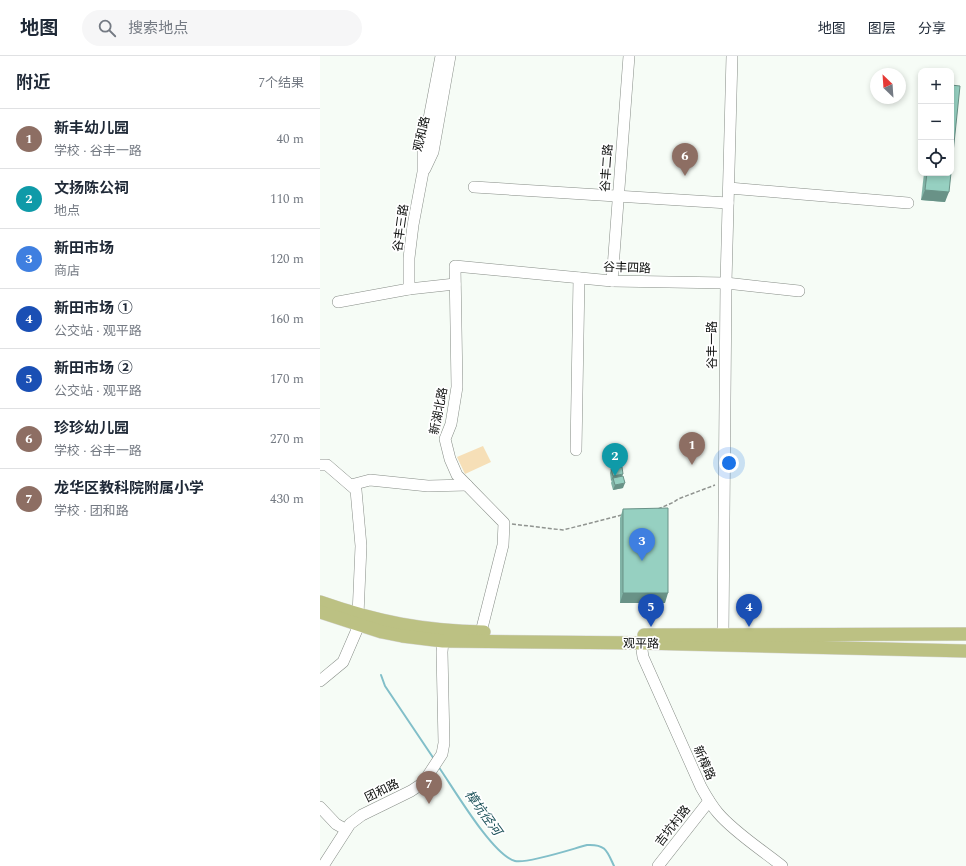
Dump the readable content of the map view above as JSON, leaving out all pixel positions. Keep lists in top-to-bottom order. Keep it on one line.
{"streets":{"main road":["观平路"],"street":["观和路","谷丰二路","谷丰三路","谷丰四路","谷丰一路","新湖北路","新樟路","团和路","吉坑村路"]},"crossings":[["观和路","谷丰三路"],["谷丰二路","谷丰四路"],["谷丰四路","谷丰一路"],["谷丰四路","新湖北路"],["谷丰一路","观平路"],["观平路","新樟路"],["观平路","团和路"],["新樟路","吉坑村路"]],"water":["樟坑径河"],"north":"top left","page":{"header":"地图","search":"搜索地点","nav":["地图","图层","分享"],"heading":["附近","7个结果"],"map_buttons":["+","−"],"list":[{"mark":"1","name":"新丰幼儿园","note":"学校 · 谷丰一路","value":"40 m"},{"mark":"2","name":"文扬陈公祠","note":"地点","value":"110 m"},{"mark":"3","name":"新田市场","note":"商店","value":"120 m"},{"mark":"4","name":"新田市场 ①","note":"公交站 · 观平路","value":"160 m"},{"mark":"5","name":"新田市场 ②","note":"公交站 · 观平路","value":"170 m"},{"mark":"6","name":"珍珍幼儿园","note":"学校 · 谷丰一路","value":"270 m"},{"mark":"7","name":"龙华区教科院附属小学","note":"学校 · 团和路","value":"430 m"}],"pins":["6","1","2","3","4","5","7"]}}
